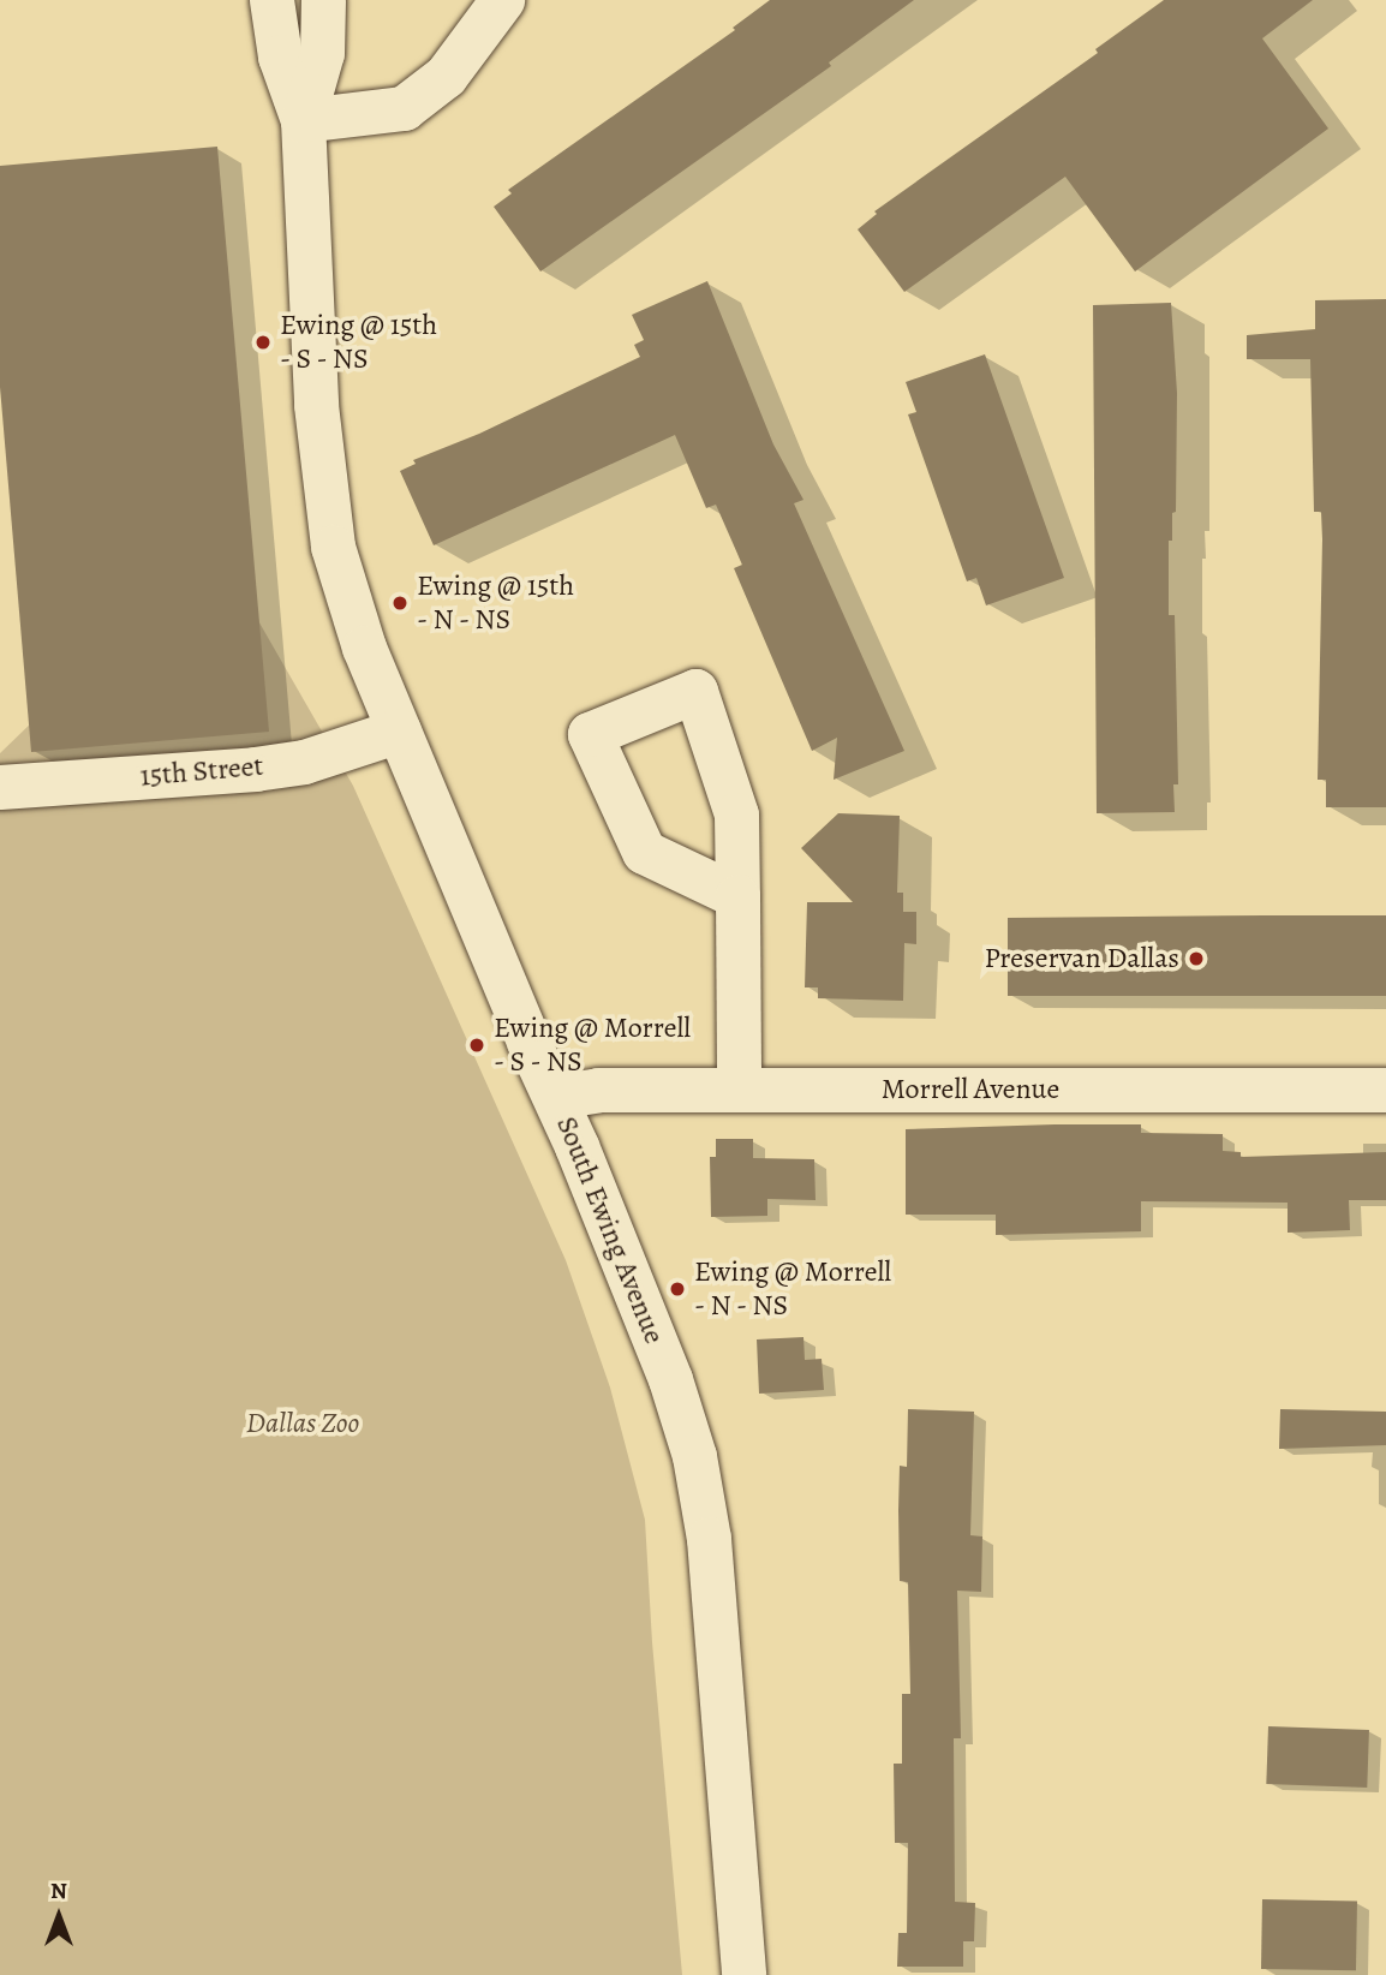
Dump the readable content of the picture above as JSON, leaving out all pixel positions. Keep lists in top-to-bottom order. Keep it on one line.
{"streets":{"street":["15th Street","Morrell Avenue","South Ewing Avenue"]},"crossings":[["15th Street","South Ewing Avenue"],["Morrell Avenue","South Ewing Avenue"]],"parks":["Dallas Zoo"],"places":["Ewing @ 15th - S - NS","Ewing @ 15th - N - NS","Preservan Dallas","Ewing @ Morrell - S - NS","Ewing @ Morrell - N - NS"],"north":"top"}
